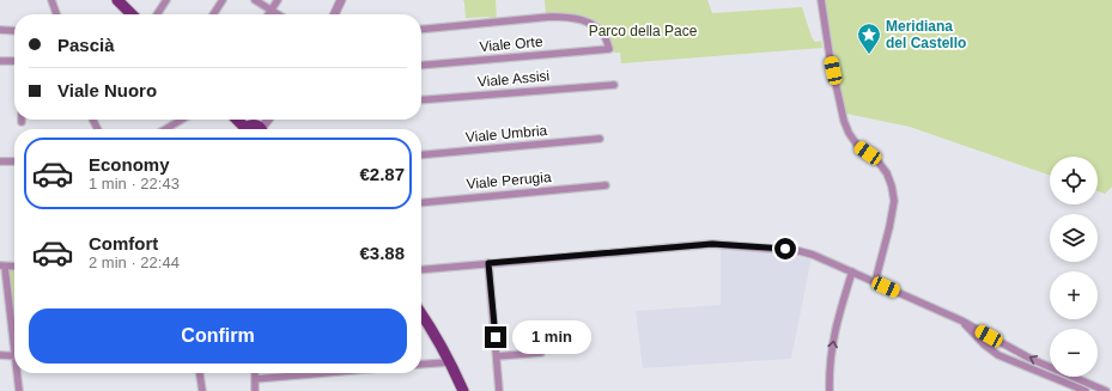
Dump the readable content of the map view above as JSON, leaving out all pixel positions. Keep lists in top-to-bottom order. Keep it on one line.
{"streets":{"street":["Viale Orte","Viale Assisi","Viale Umbria","Viale Perugia"]},"parks":["Parco della Pace"],"places":{"place":["Meridiana del Castello"]},"page":{"banner":["Pascià","Viale Nuoro"],"list":[{"name":"Economy","note":"1 min · 22:43","value":"€2.87"},{"name":"Comfort","note":"2 min · 22:44","value":"€3.88"}],"map_buttons":["+","−"],"buttons":"Confirm","bubble":"1 min"}}
